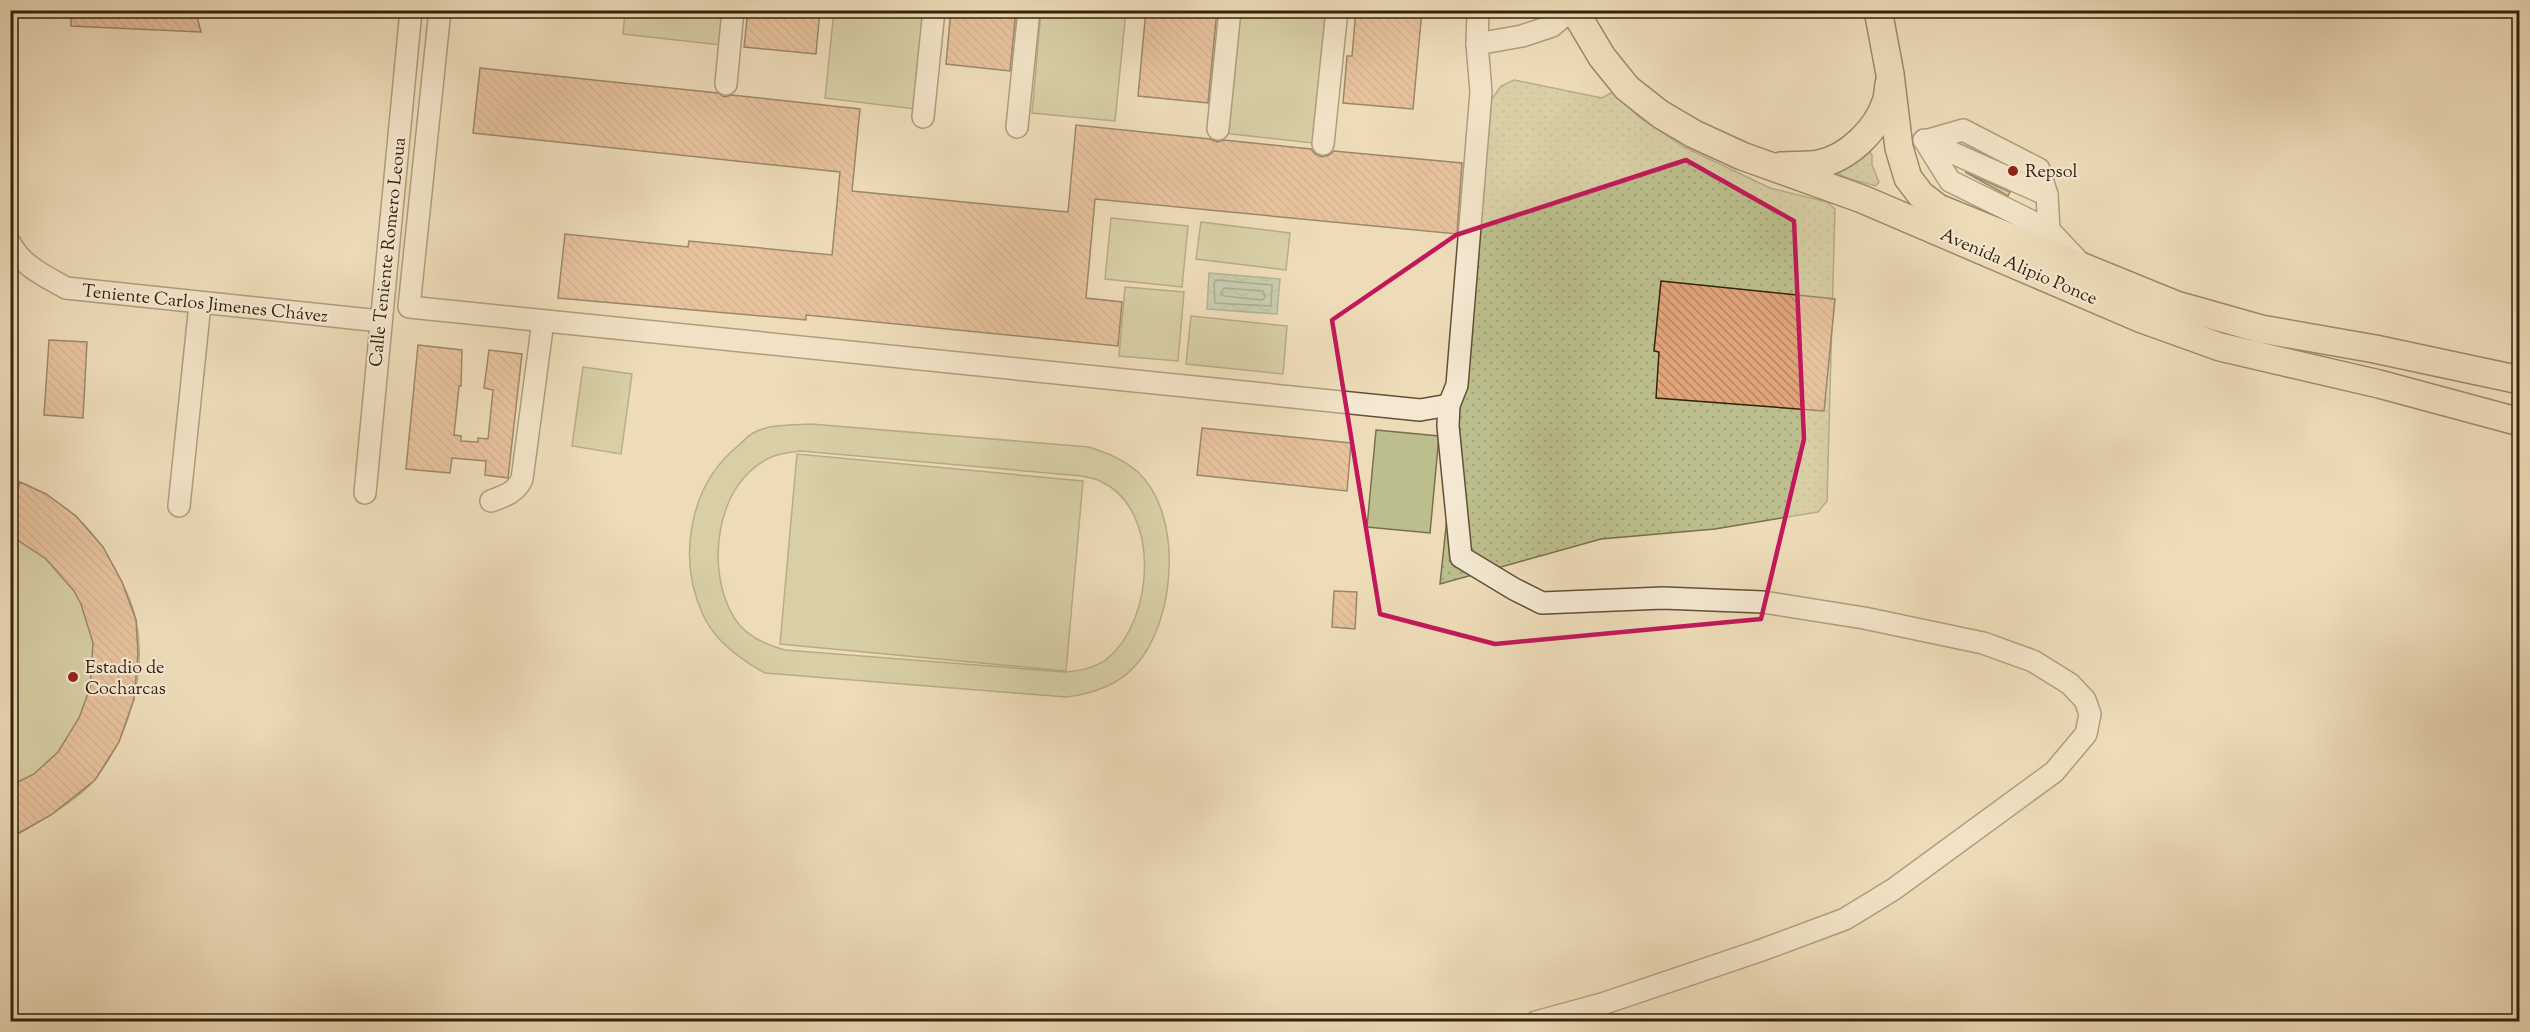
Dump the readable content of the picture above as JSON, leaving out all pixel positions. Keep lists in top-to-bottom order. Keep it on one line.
{"streets":{"main road":["Avenida Alipio Ponce"],"street":["Calle Teniente Romero Leoua","Teniente Carlos Jimenes Chávez"]},"crossings":[["Calle Teniente Romero Leoua","Teniente Carlos Jimenes Chávez"]],"places":["Repsol","Estadio de Cocharcas"]}
